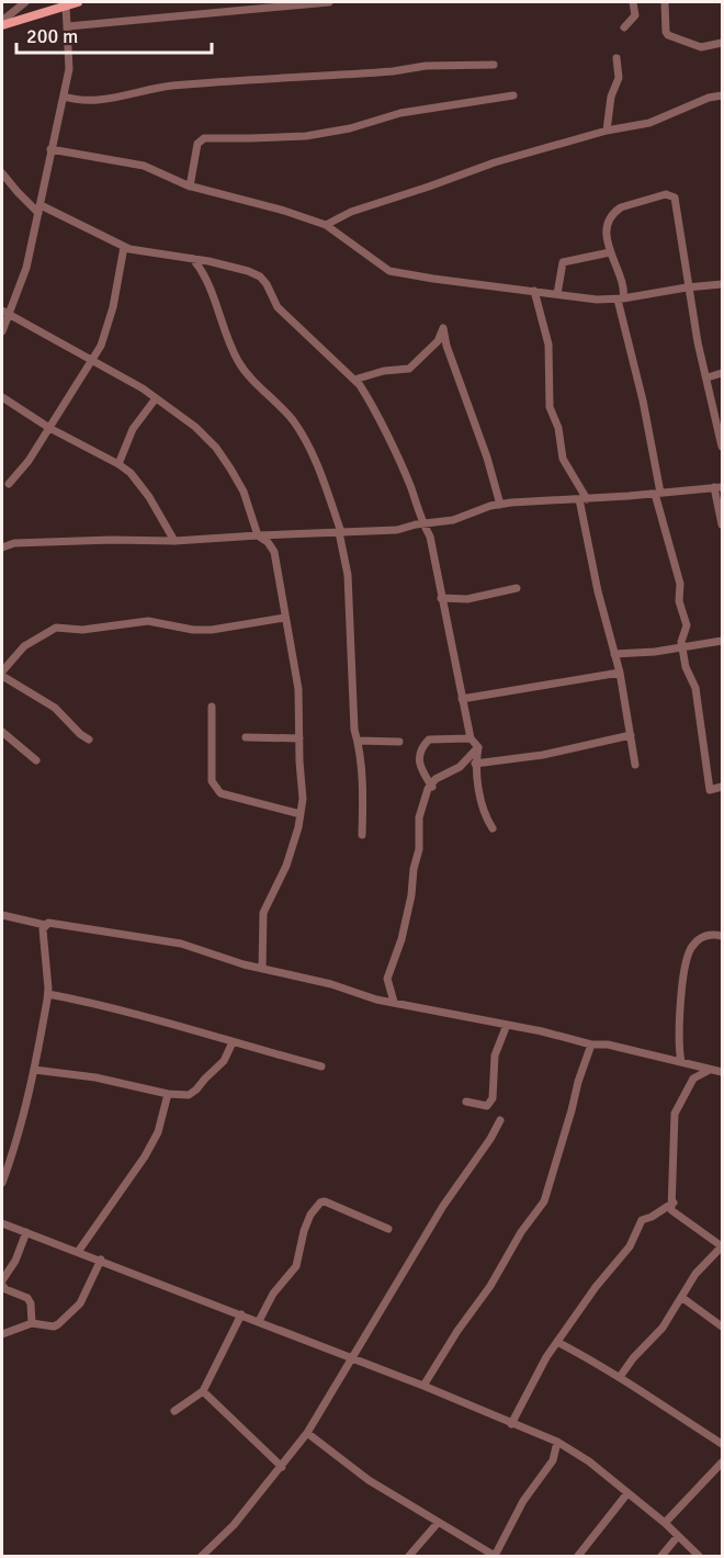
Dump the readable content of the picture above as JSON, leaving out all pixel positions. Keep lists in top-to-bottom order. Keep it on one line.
{"scale_bar":"200 m"}
